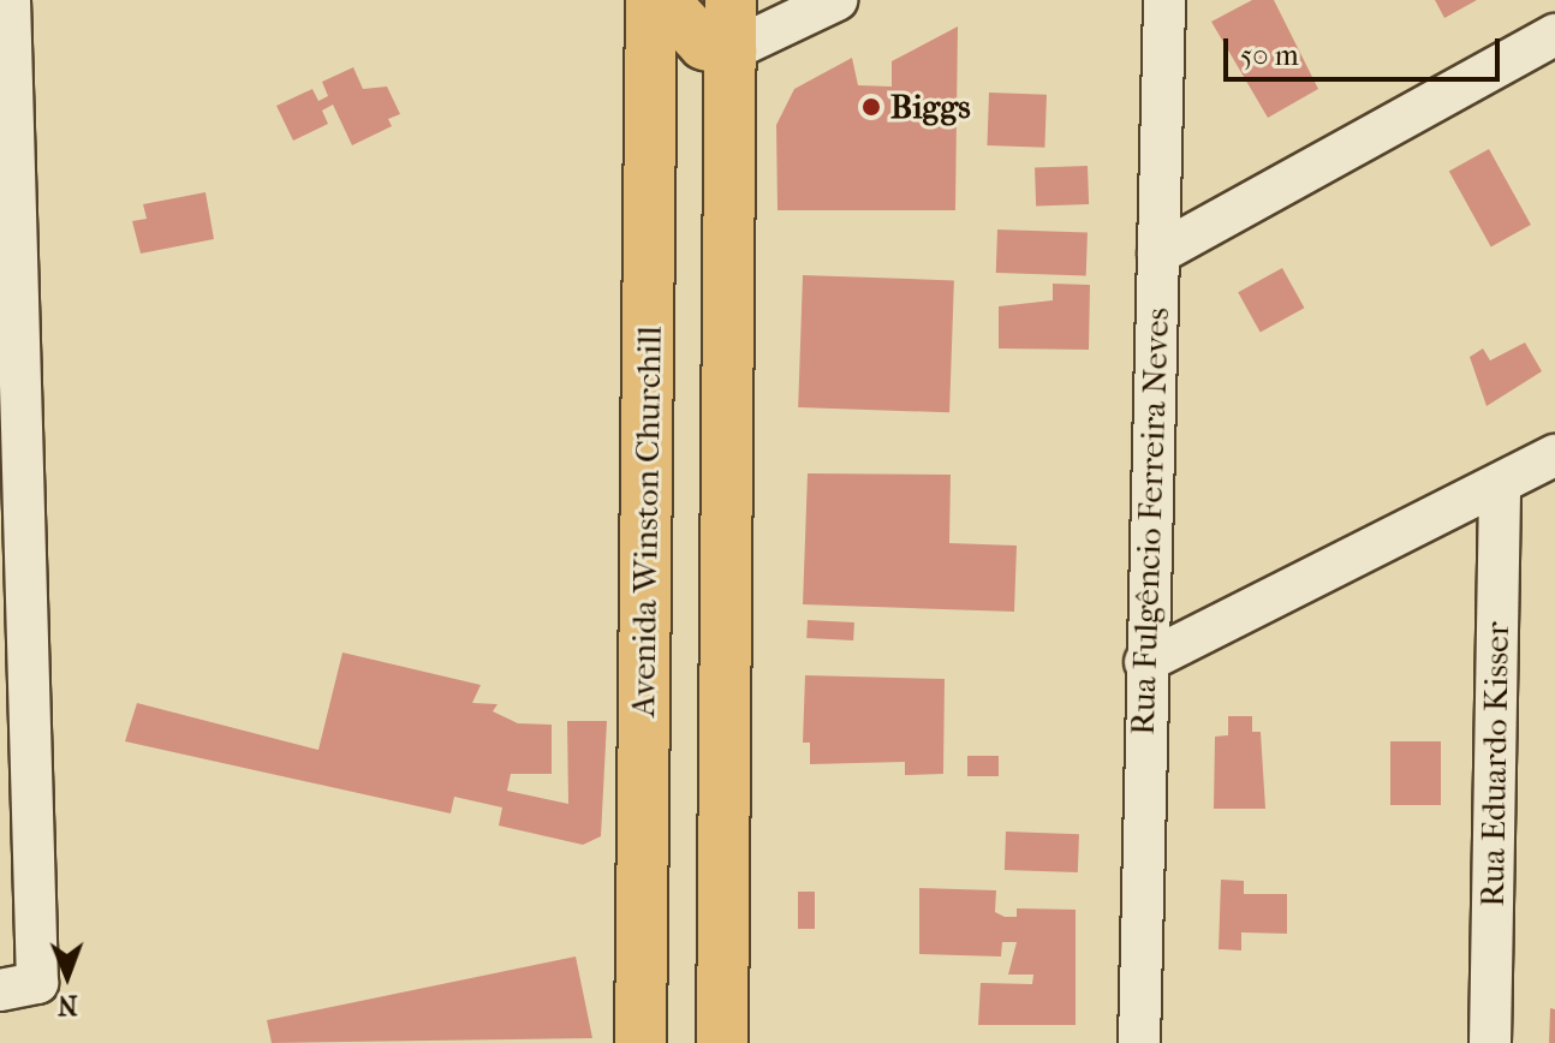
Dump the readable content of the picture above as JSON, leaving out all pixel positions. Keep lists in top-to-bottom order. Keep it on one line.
{"streets":{"main road":["Avenida Winston Churchill"],"street":["Rua Fulgêncio Ferreira Neves","Rua Eduardo Kisser"]},"places":["Biggs"],"scale_bar":"50 m","north":"bottom"}
